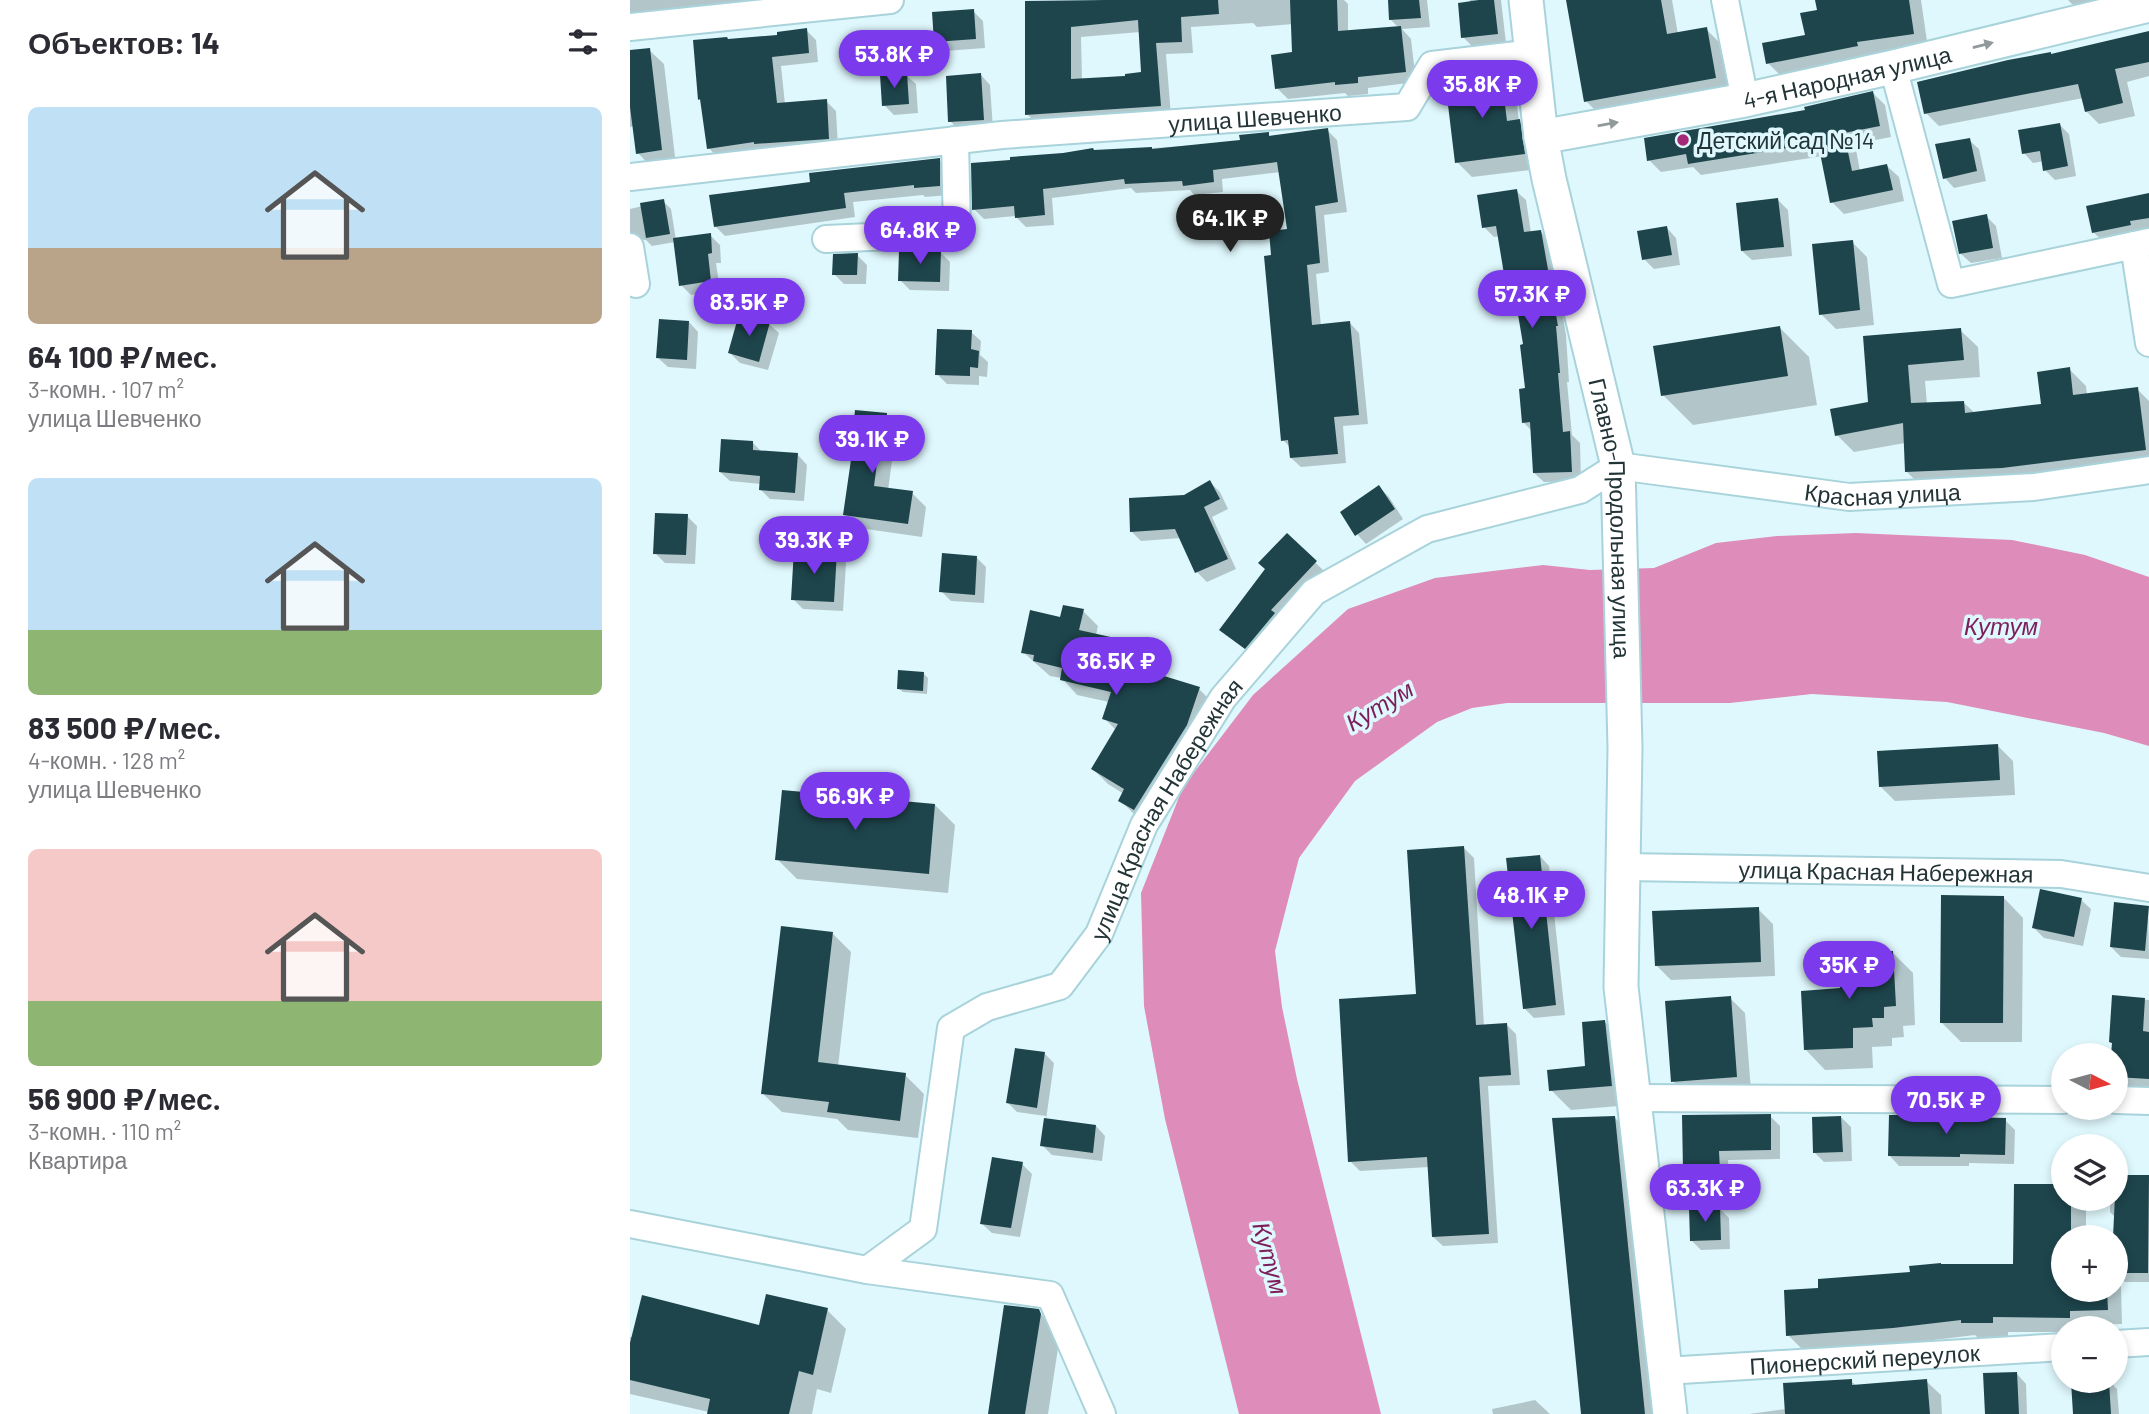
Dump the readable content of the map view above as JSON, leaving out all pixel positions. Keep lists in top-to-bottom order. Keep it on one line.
{"streets":{"street":["4-я Народная улица","улица Шевченко","Красная улица","Главно-Продольная улица","улица Красная Набережная","Пионерский переулок"]},"crossings":[["4-я Народная улица","Главно-Продольная улица"],["улица Шевченко","Главно-Продольная улица"],["Красная улица","Главно-Продольная улица"],["Красная улица","улица Красная Набережная"],["Главно-Продольная улица","улица Красная Набережная"]],"one_way":["4-я Народная улица"],"water":["Кутум"],"places":["Детский сад №14"],"north":"right","page":{"heading":"Объектов: 14","price":["53.8K ₽","35.8K ₽","64.1K ₽","64.8K ₽","57.3K ₽","83.5K ₽","39.1K ₽","39.3K ₽","36.5K ₽","56.9K ₽","48.1K ₽","35K ₽","70.5K ₽","63.3K ₽"],"list":[{"name":"64 100 ₽/мес.","note":"3-комн. · 107 m² · улица Шевченко"},{"name":"83 500 ₽/мес.","note":"4-комн. · 128 m² · улица Шевченко"},{"name":"56 900 ₽/мес.","note":"3-комн. · 110 m² · Квартира"}],"map_buttons":["+","−"]}}
